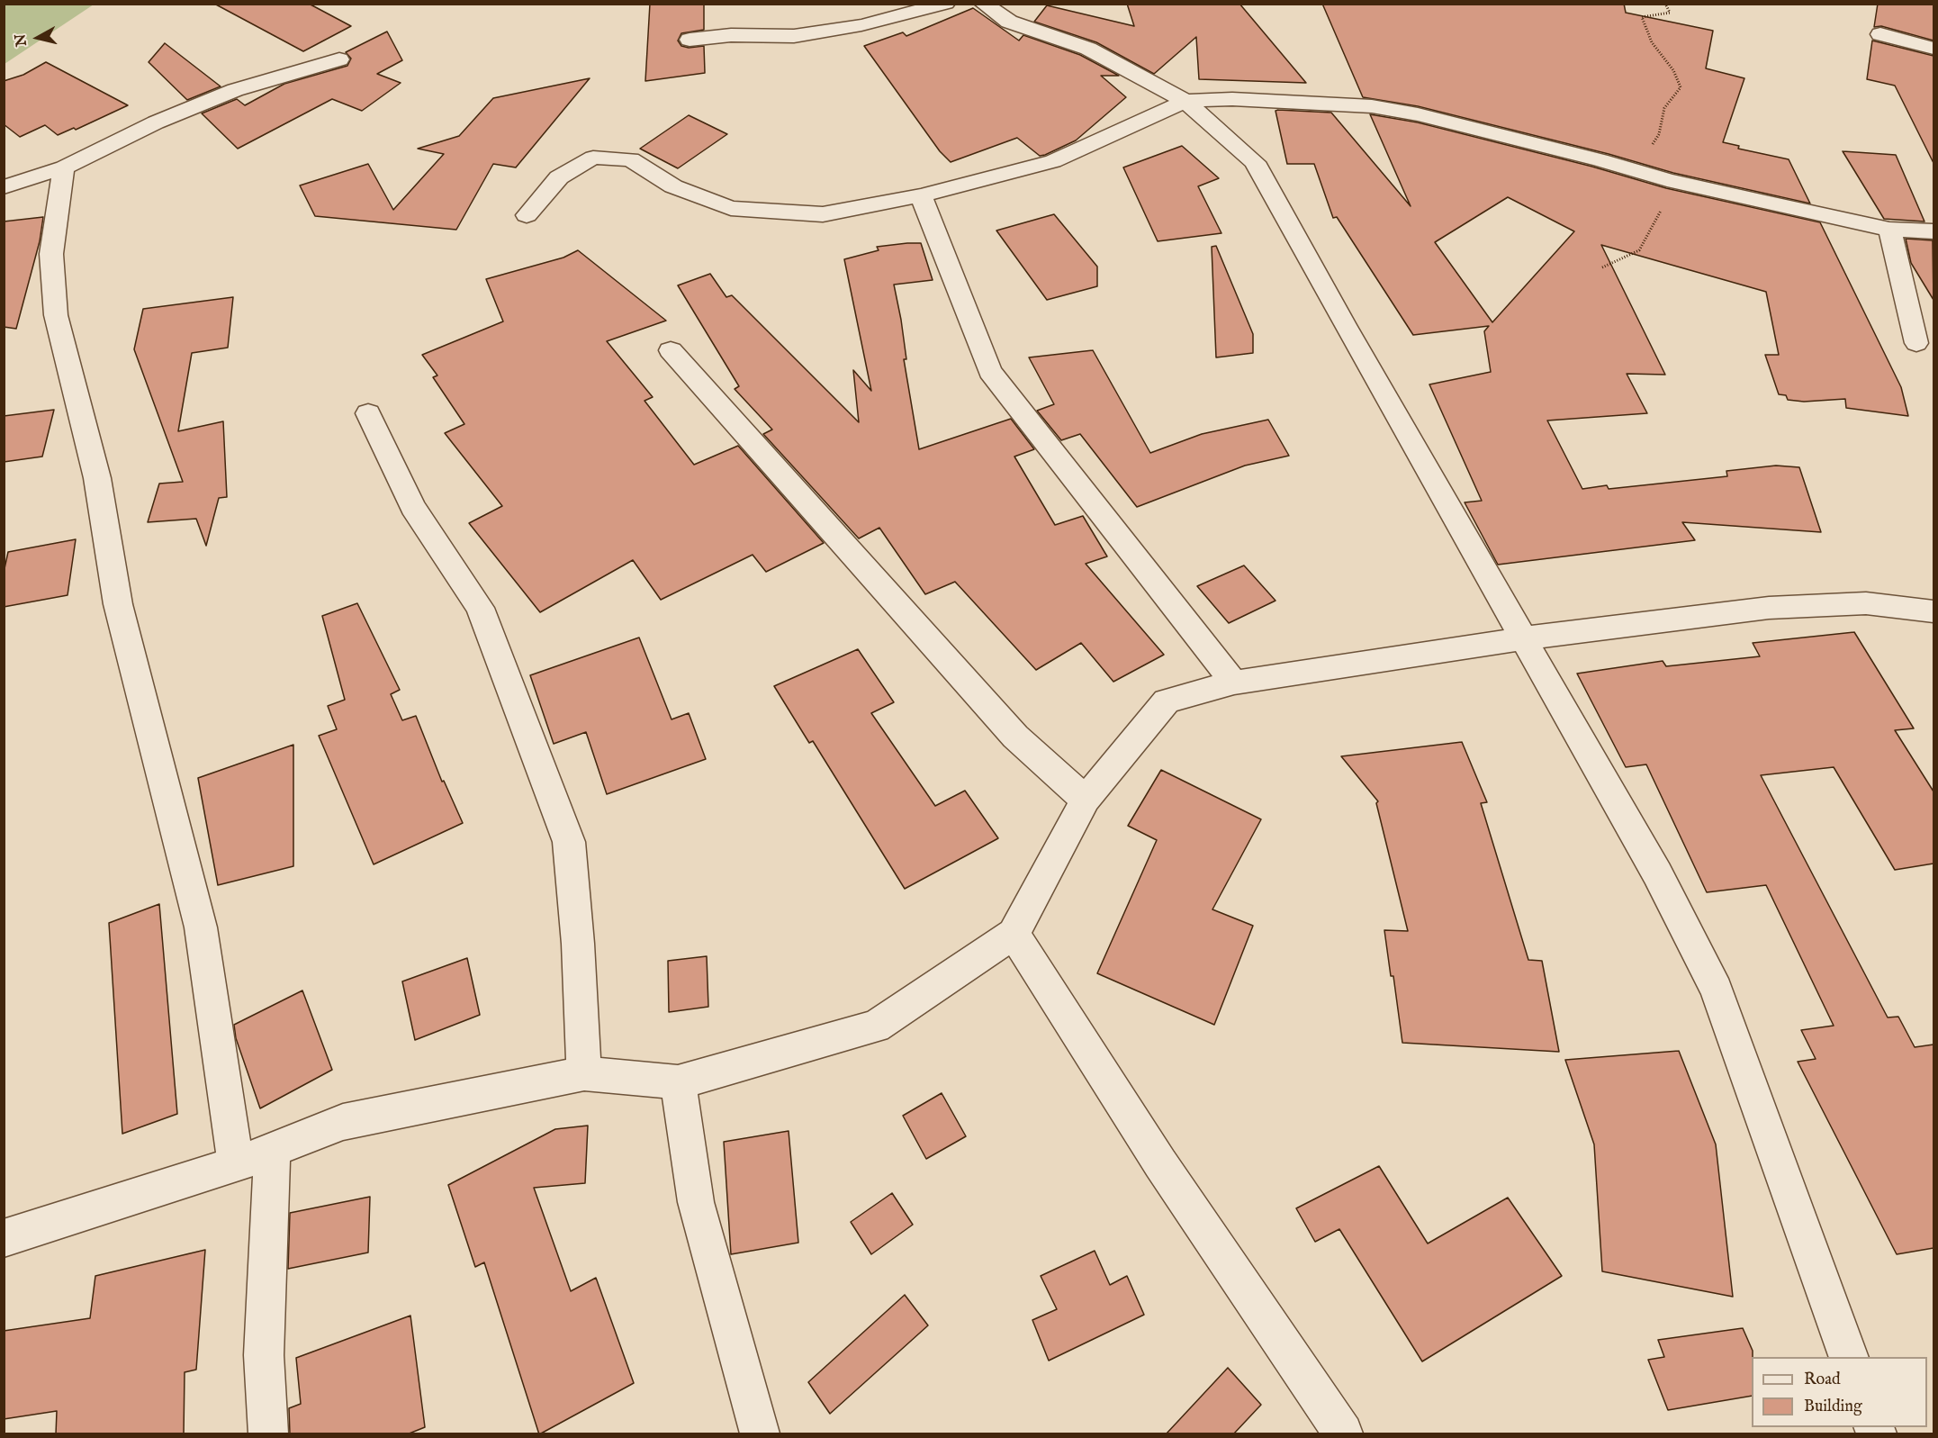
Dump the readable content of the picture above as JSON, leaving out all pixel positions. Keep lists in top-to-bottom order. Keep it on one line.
{"legend":["Road","Building"],"north":"left"}
